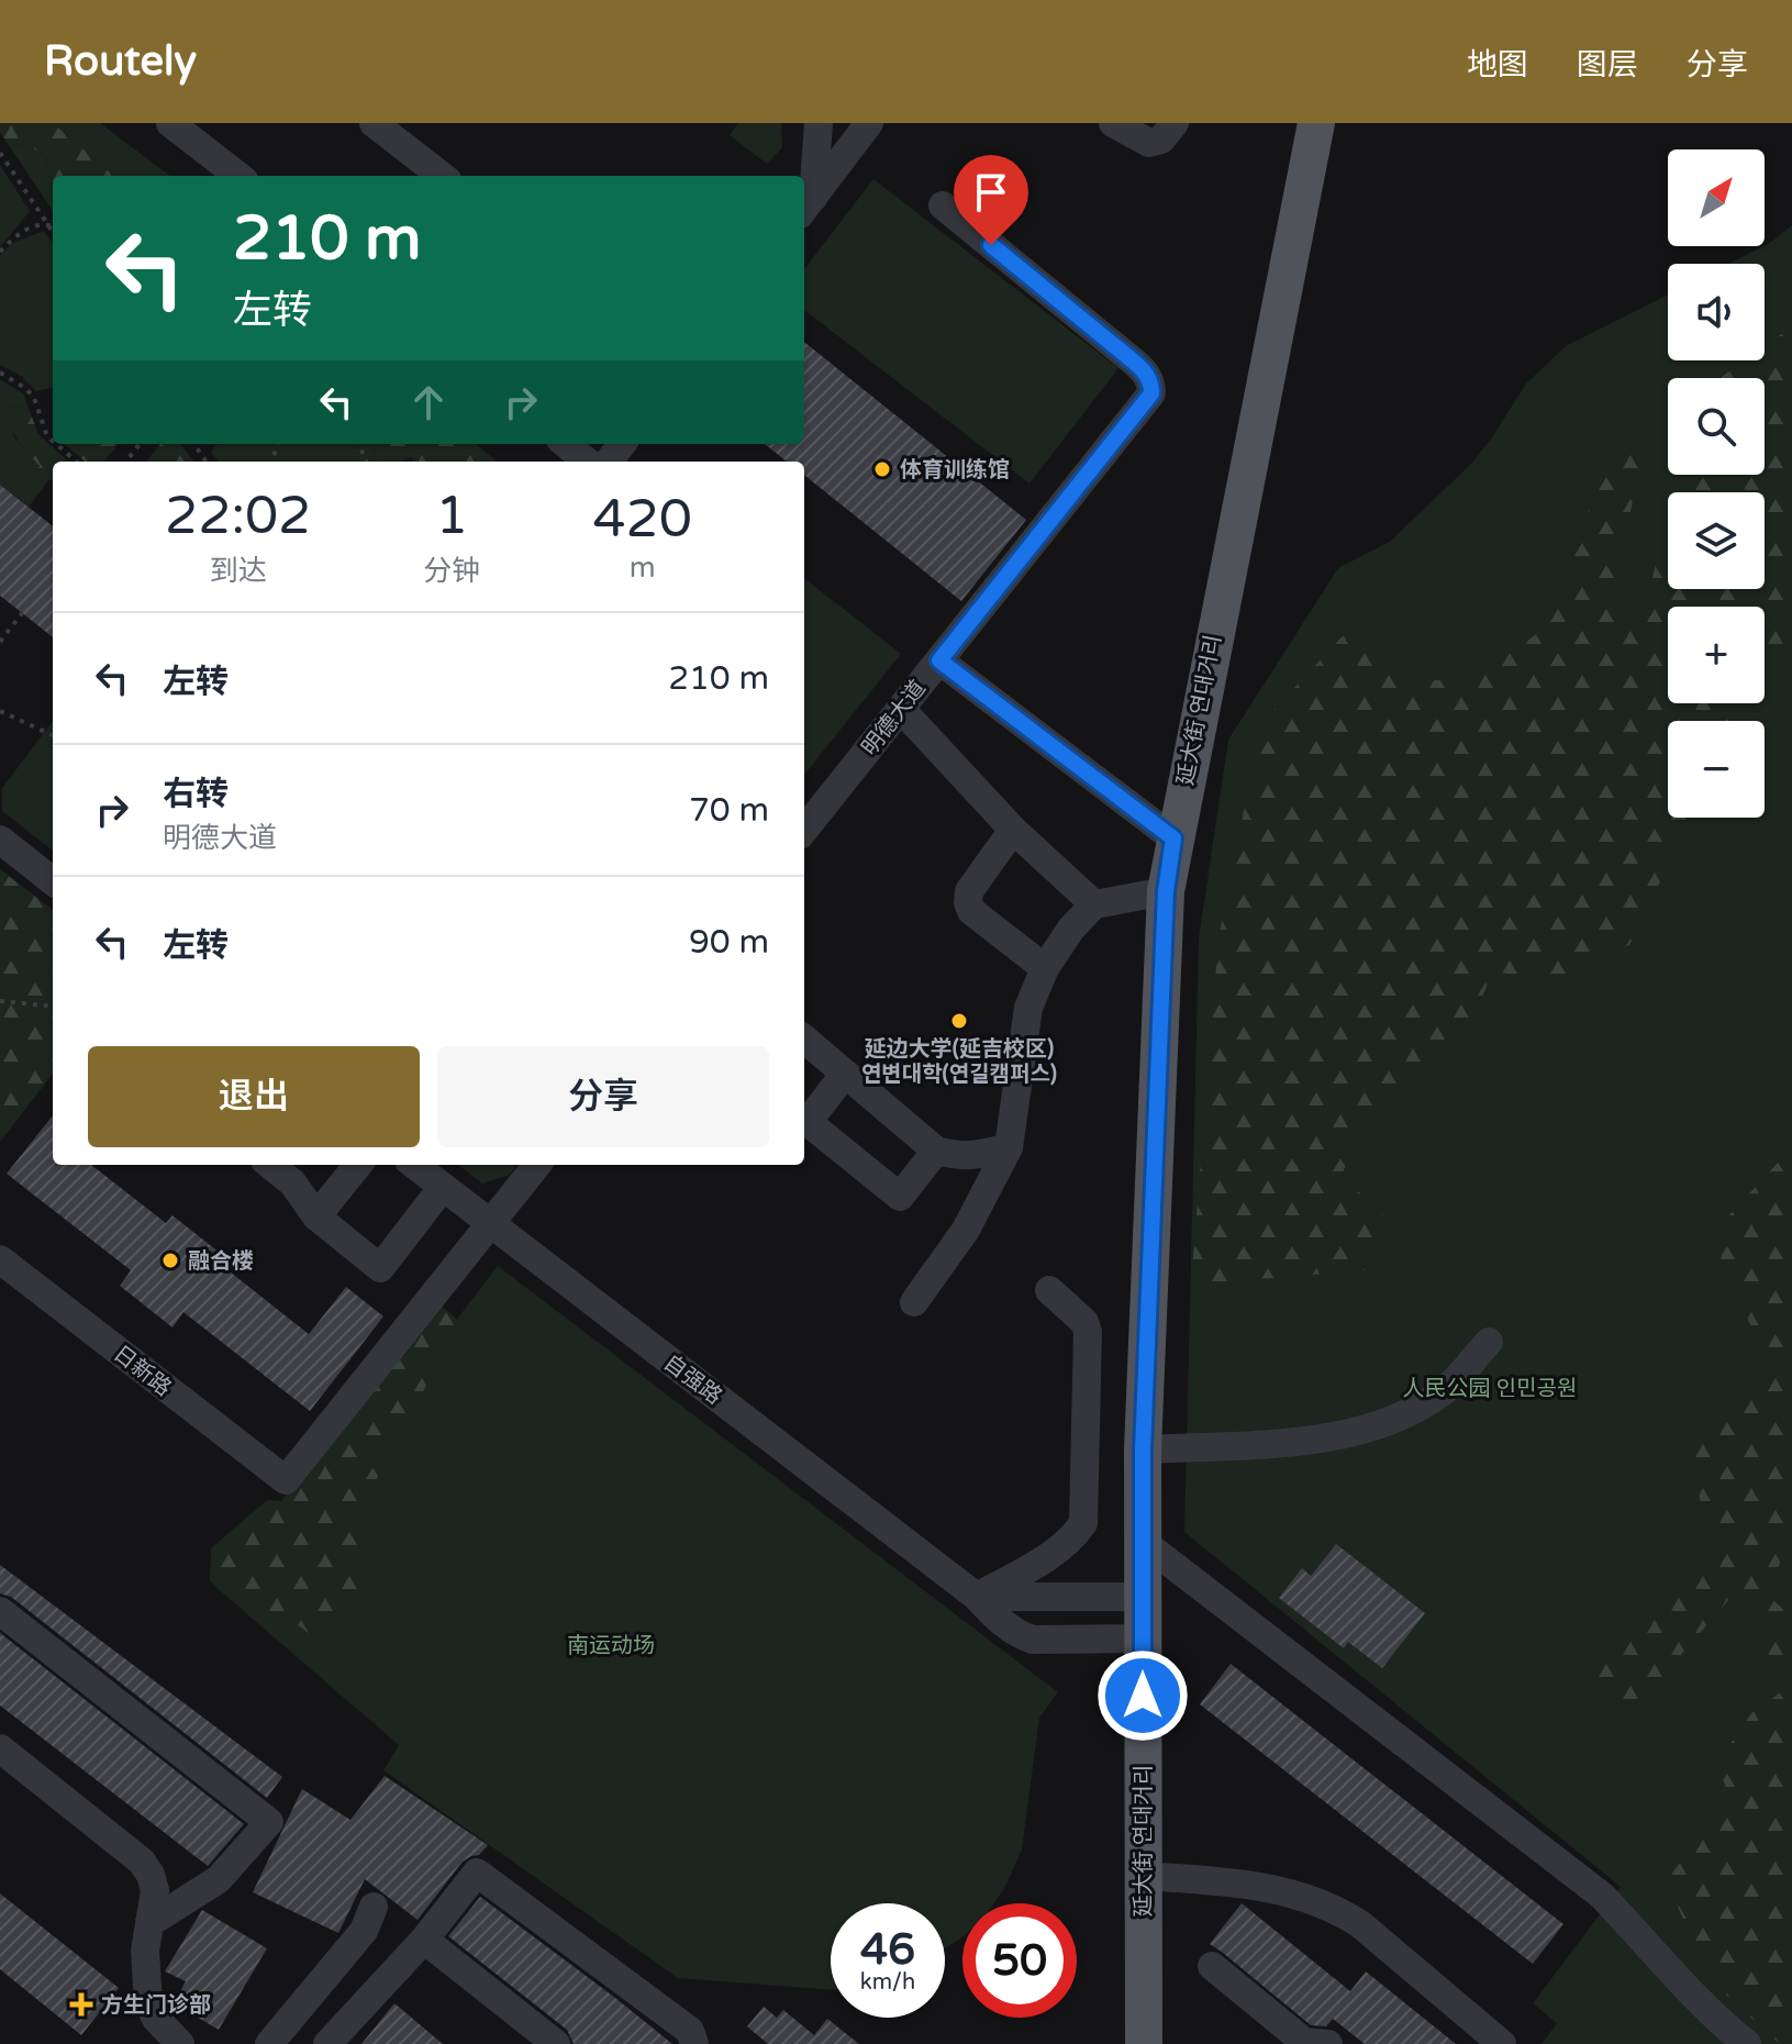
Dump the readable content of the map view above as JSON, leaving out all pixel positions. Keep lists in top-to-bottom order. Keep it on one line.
{"streets":{"main road":["延大街 연대거리"],"lane":["明德大道","日新路","自强路"]},"crossings":[["延大街 연대거리","自强路"],["日新路","自强路"]],"parks":["人民公园 인민공원","南运动场"],"places":{"other":["体育训练馆","延边大学(延吉校区) 연변대학(연길캠퍼스)","融合楼"],"health":["方生门诊部"]},"north":"top right","page":{"header":"Routely","nav":["地图","图层","分享"],"map_buttons":["+","−"],"turn":["210 m","左转"],"eta":["22:02","到达","1","分钟","420","m"],"list":[{"name":"左转","value":"210 m"},{"name":"右转","note":"明德大道","value":"70 m"},{"name":"左转","value":"90 m"}],"buttons":["退出","分享"],"speed":"46 km/h","limit":"50"}}
